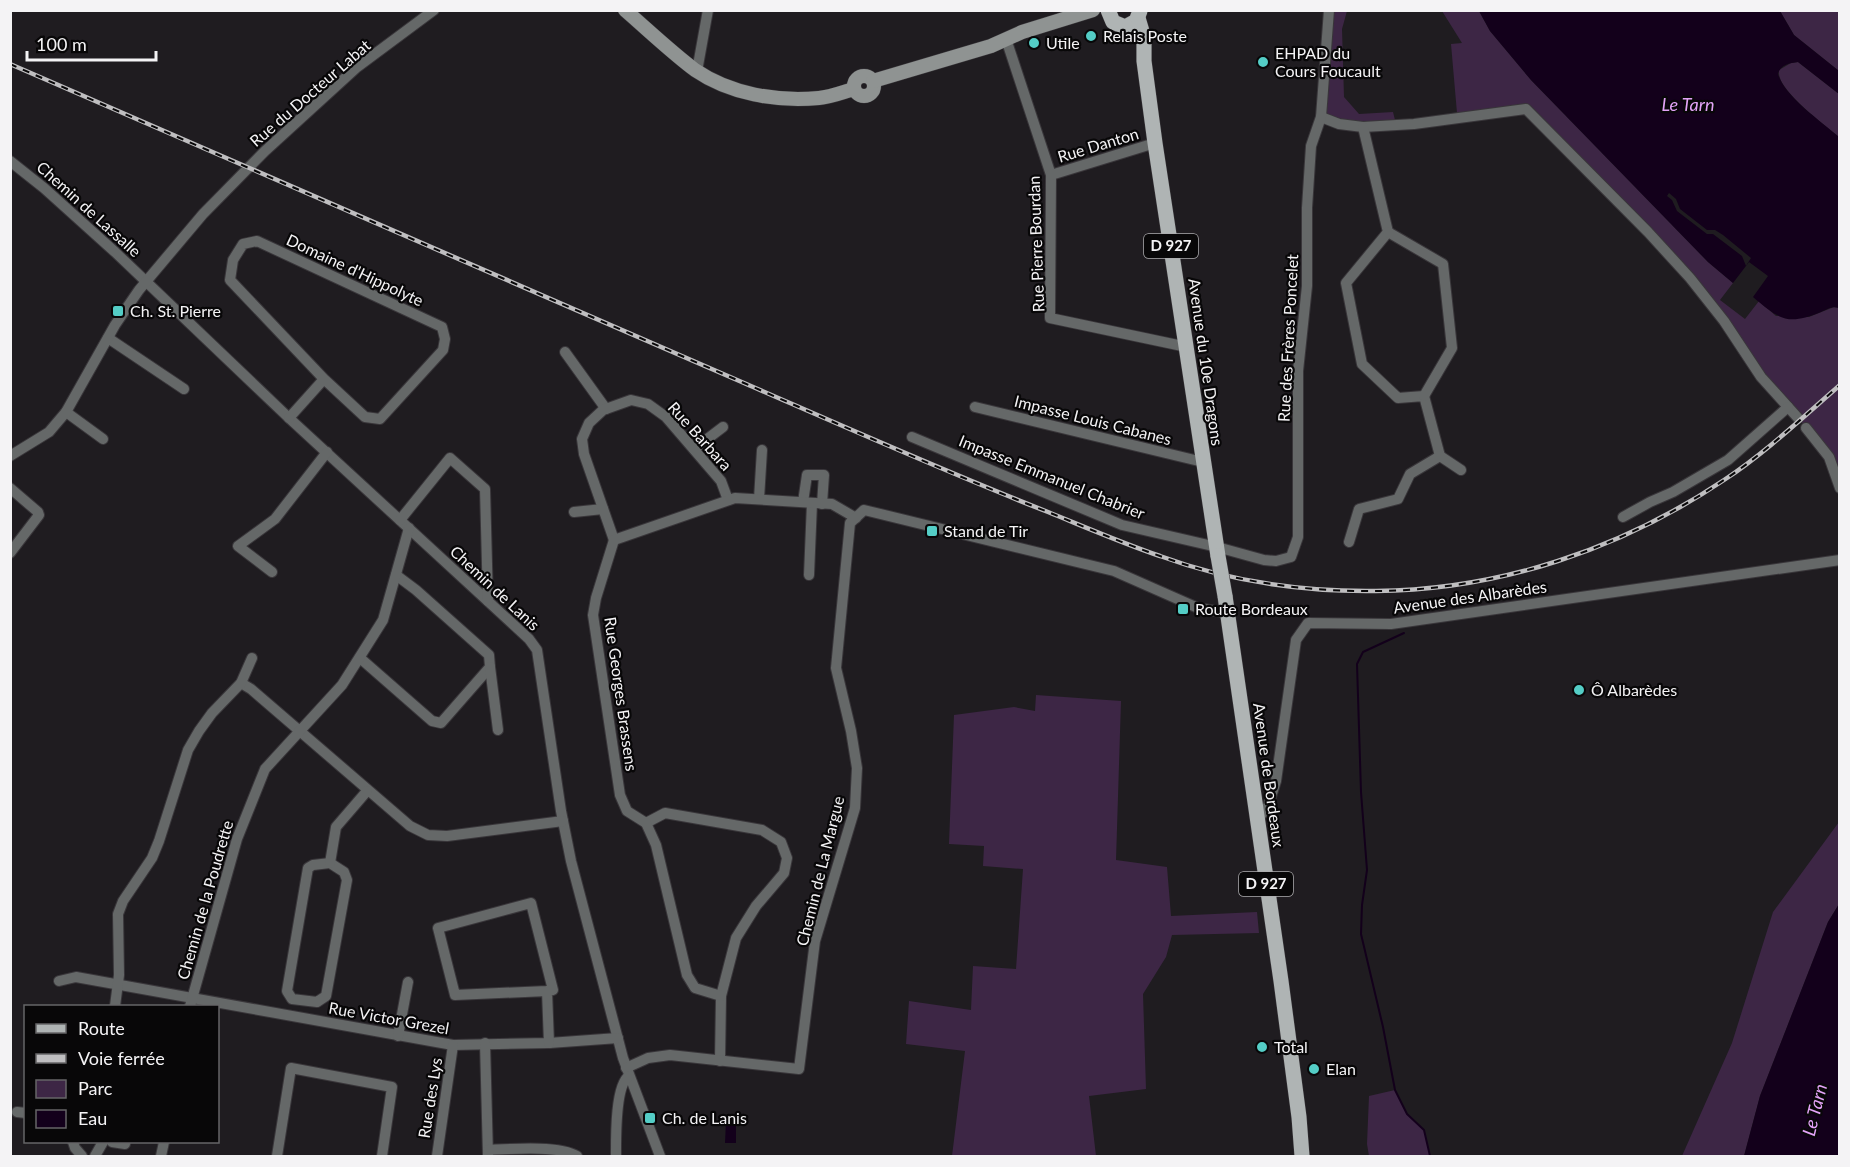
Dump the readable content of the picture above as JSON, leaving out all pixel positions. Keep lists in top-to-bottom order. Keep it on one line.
{"streets":{"main road":["D 927","Avenue du 10e Dragons","Avenue de Bordeaux"],"street":["Rue du Docteur Labat","Rue Danton","Chemin de Lassalle","Rue Pierre Bourdan","Domaine d'Hippolyte","Rue des Frères Poncelet","Impasse Louis Cabanes","Rue Barbara","Impasse Emmanuel Chabrier","Chemin de Lanis","Avenue des Albarèdes","Rue Georges Brassens","Chemin de La Margue","Chemin de la Poudrette","Rue Victor Grezel","Rue des Lys"]},"crossings":[["Rue du Docteur Labat","Chemin de Lassalle"],["Rue du Docteur Labat","Chemin de Lanis"],["Rue Danton","Rue Pierre Bourdan"],["Rue Danton","Avenue du 10e Dragons"],["Chemin de Lassalle","Chemin de Lanis"],["Rue Pierre Bourdan","Avenue du 10e Dragons"],["Rue des Frères Poncelet","Avenue du 10e Dragons"],["Rue des Frères Poncelet","Impasse Emmanuel Chabrier"],["Avenue du 10e Dragons","Impasse Louis Cabanes"],["Avenue du 10e Dragons","Impasse Emmanuel Chabrier"],["Avenue du 10e Dragons","Avenue de Bordeaux"],["Chemin de Lanis","Chemin de La Margue"],["Chemin de Lanis","Chemin de la Poudrette"],["Chemin de Lanis","Rue Victor Grezel"],["Avenue des Albarèdes","Avenue de Bordeaux"],["Chemin de la Poudrette","Rue Victor Grezel"],["Rue Victor Grezel","Rue des Lys"]],"water":["Le Tarn"],"places":{"other":["Relais Poste","Utile","EHPAD du Cours Foucault","Ô Albarèdes","Total","Elan"],"transit":["Ch. St. Pierre","Stand de Tir","Route Bordeaux","Ch. de Lanis"]},"legend":["Route","Voie ferrée","Parc","Eau"],"scale_bar":"100 m"}
